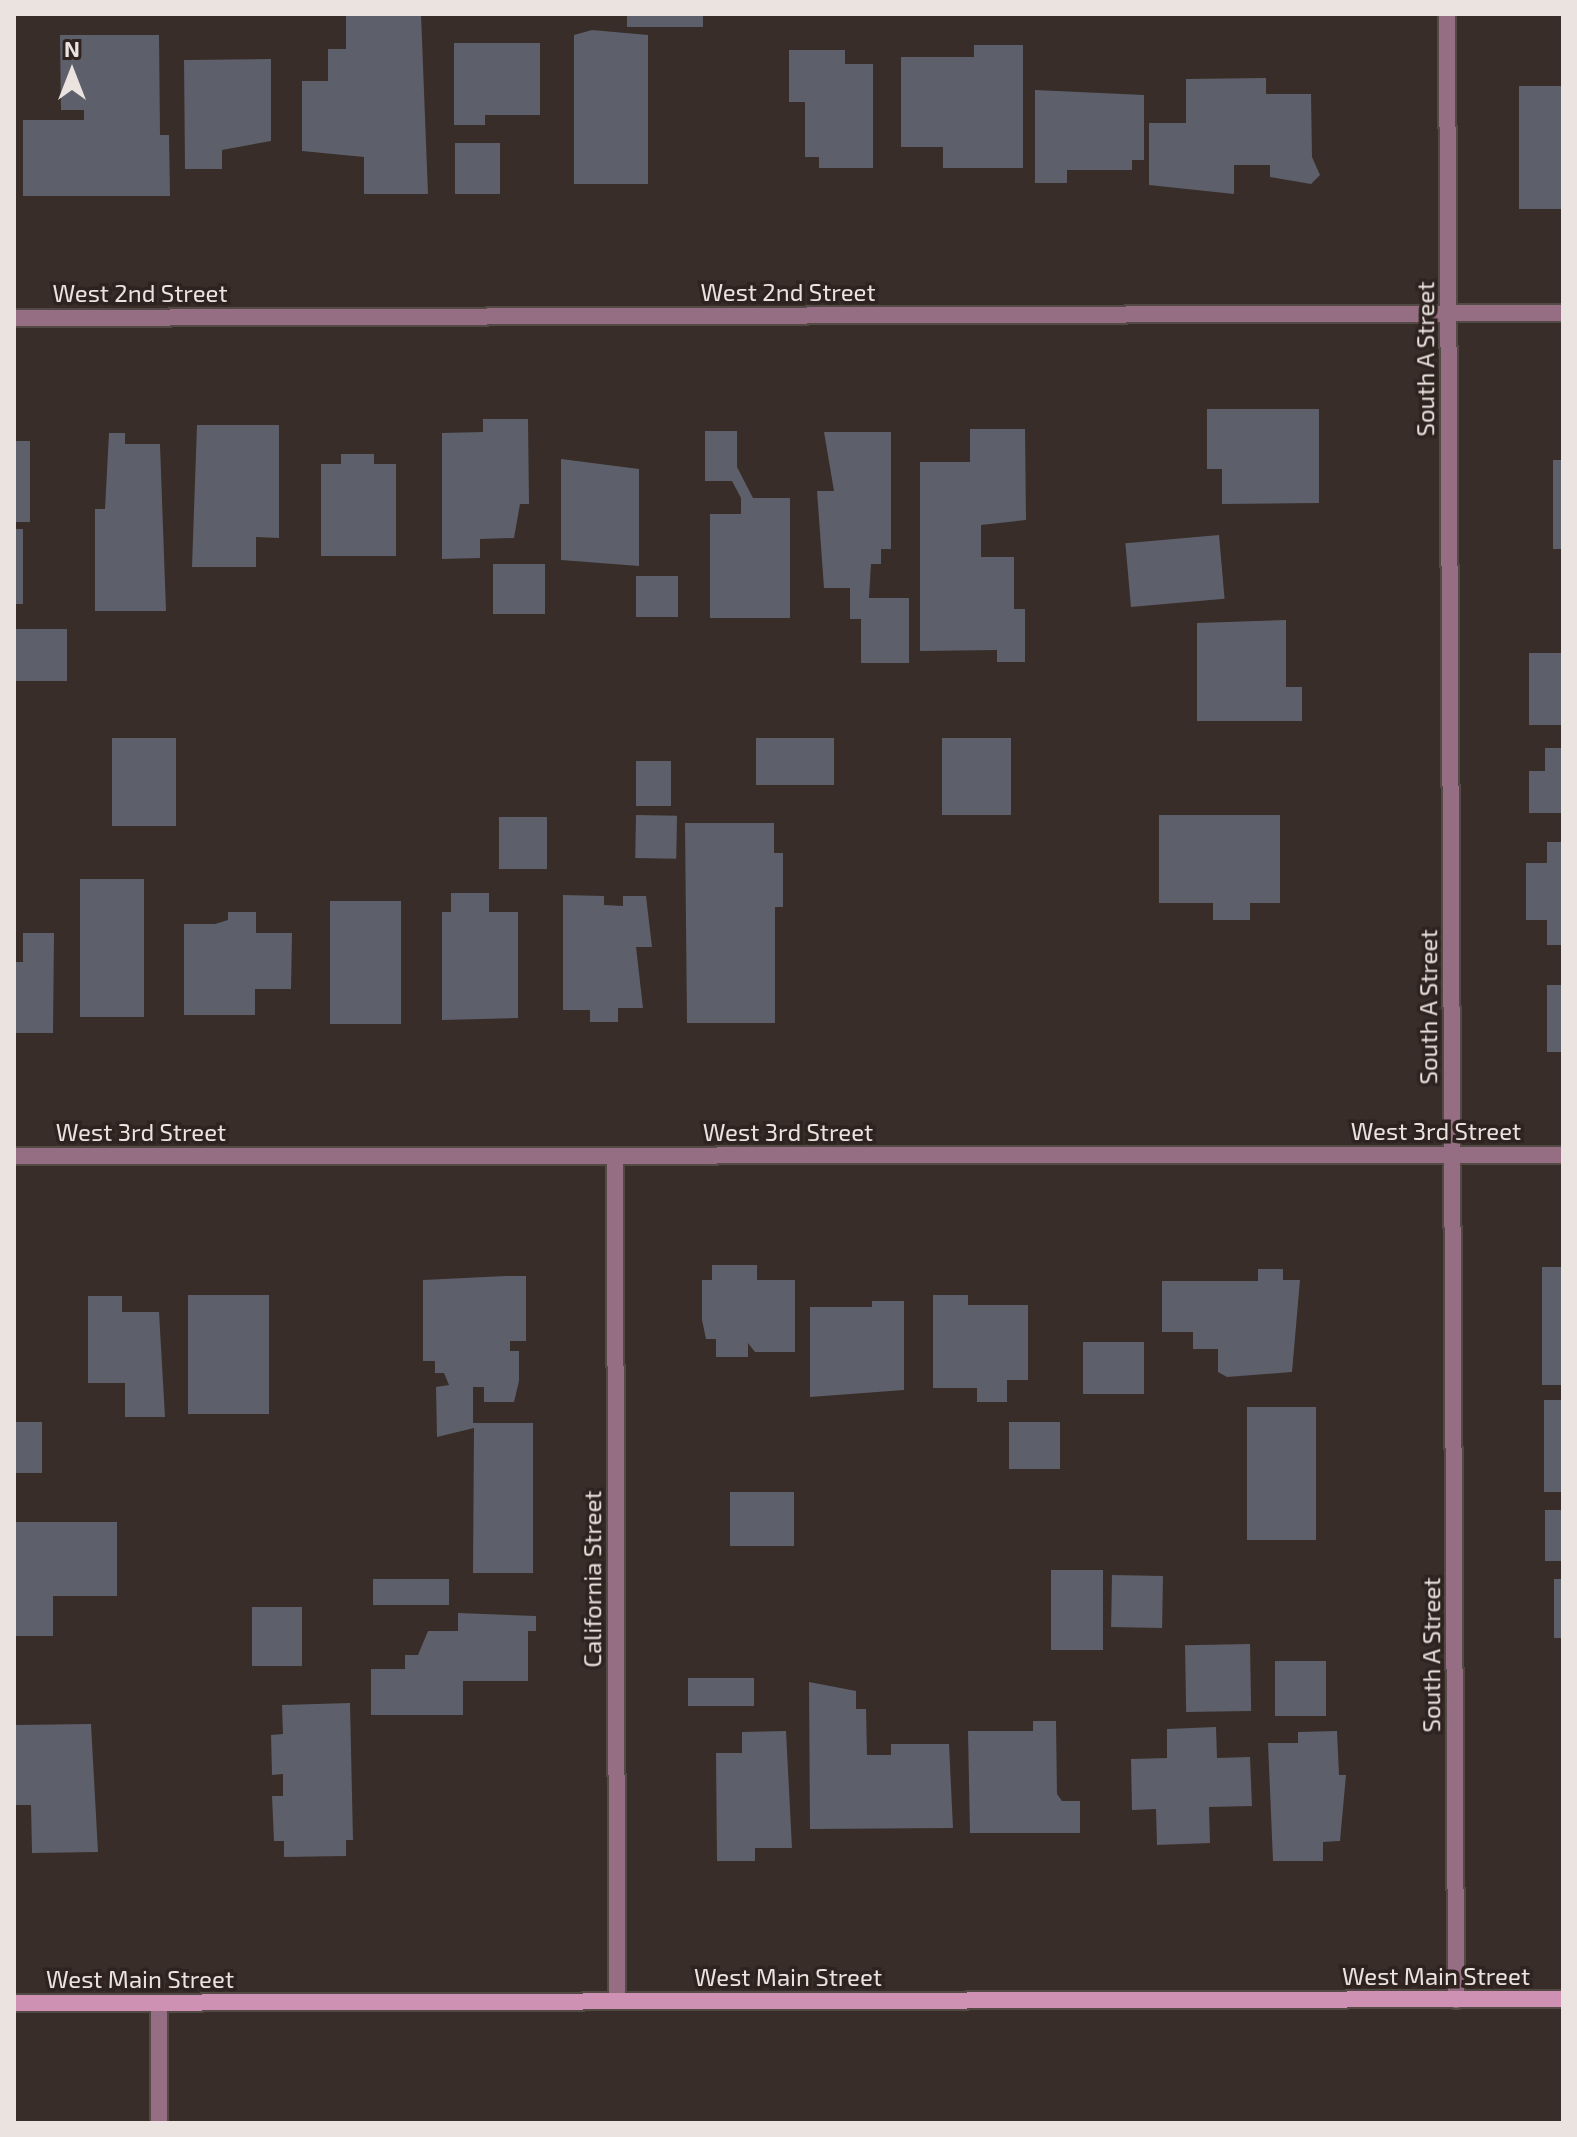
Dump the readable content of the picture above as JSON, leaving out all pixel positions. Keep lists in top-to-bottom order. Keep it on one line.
{"streets":{"street":["West 2nd Street","South A Street","West 3rd Street","California Street","West Main Street"]},"crossings":[["West 2nd Street","South A Street"],["South A Street","West 3rd Street"],["South A Street","West Main Street"],["West 3rd Street","California Street"],["California Street","West Main Street"]],"north":"top"}
